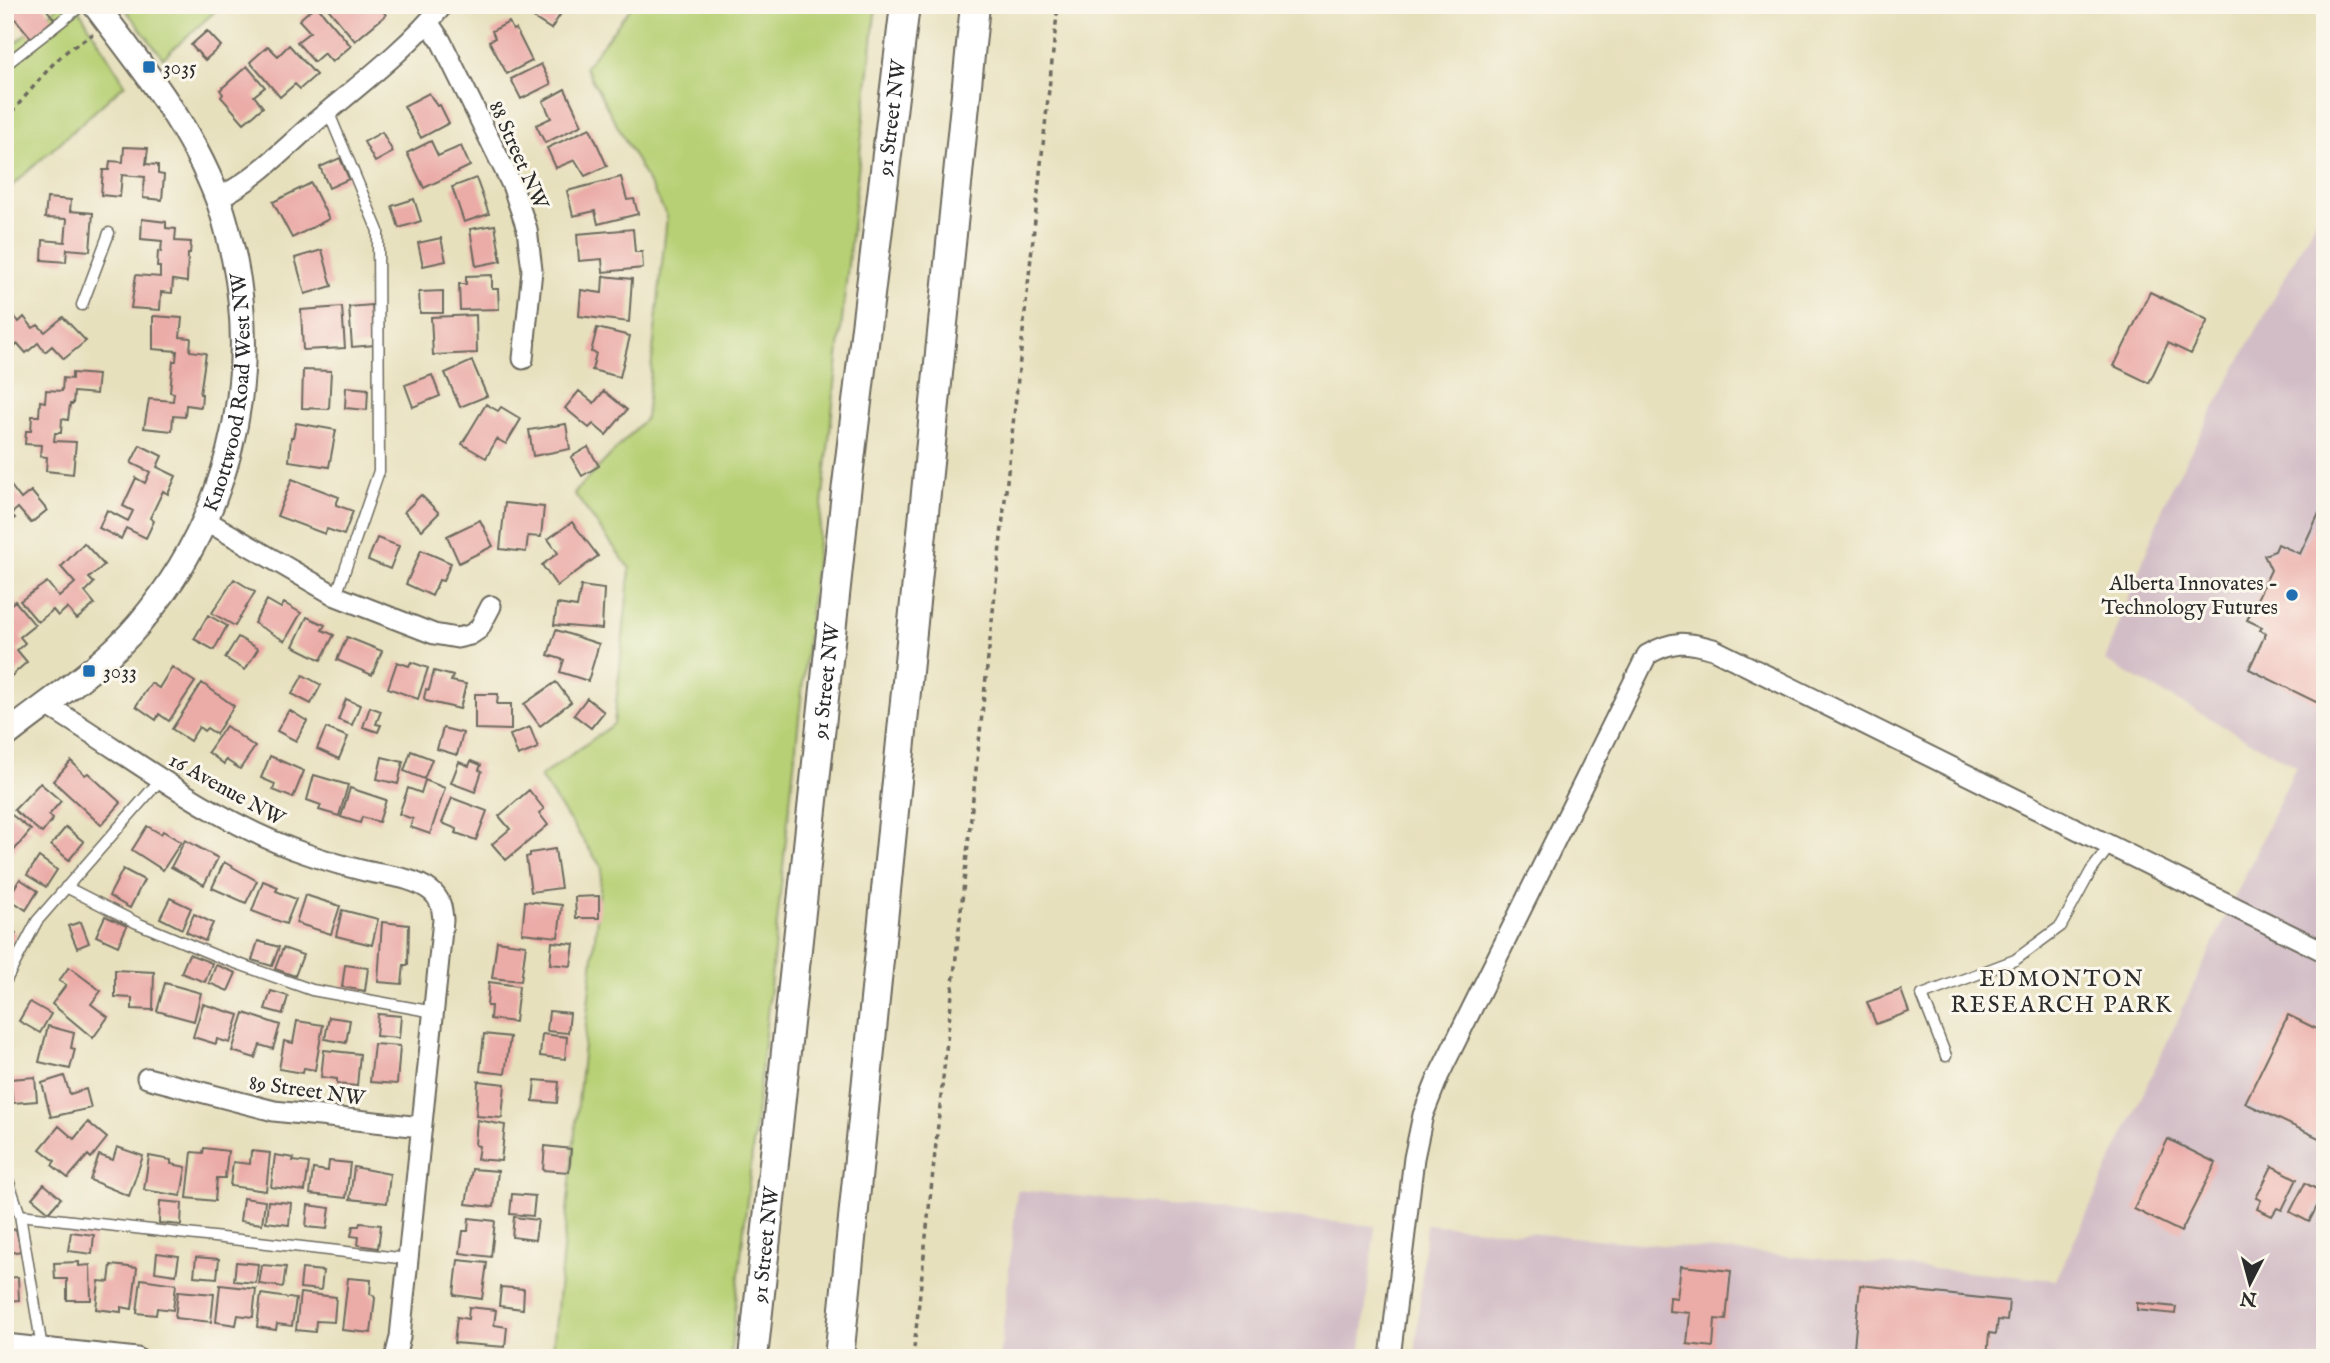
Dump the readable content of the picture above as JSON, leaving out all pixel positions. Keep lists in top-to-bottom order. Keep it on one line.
{"streets":{"main road":["91 Street NW"],"street":["88 Street NW","Knottwood Road West NW","16 Avenue NW","89 Street NW"]},"crossings":[["Knottwood Road West NW","16 Avenue NW"]],"districts":["EDMONTON RESEARCH PARK"],"places":{"transit":["3035","3033"],"other":["Alberta Innovates - Technology Futures"]},"north":"bottom"}
